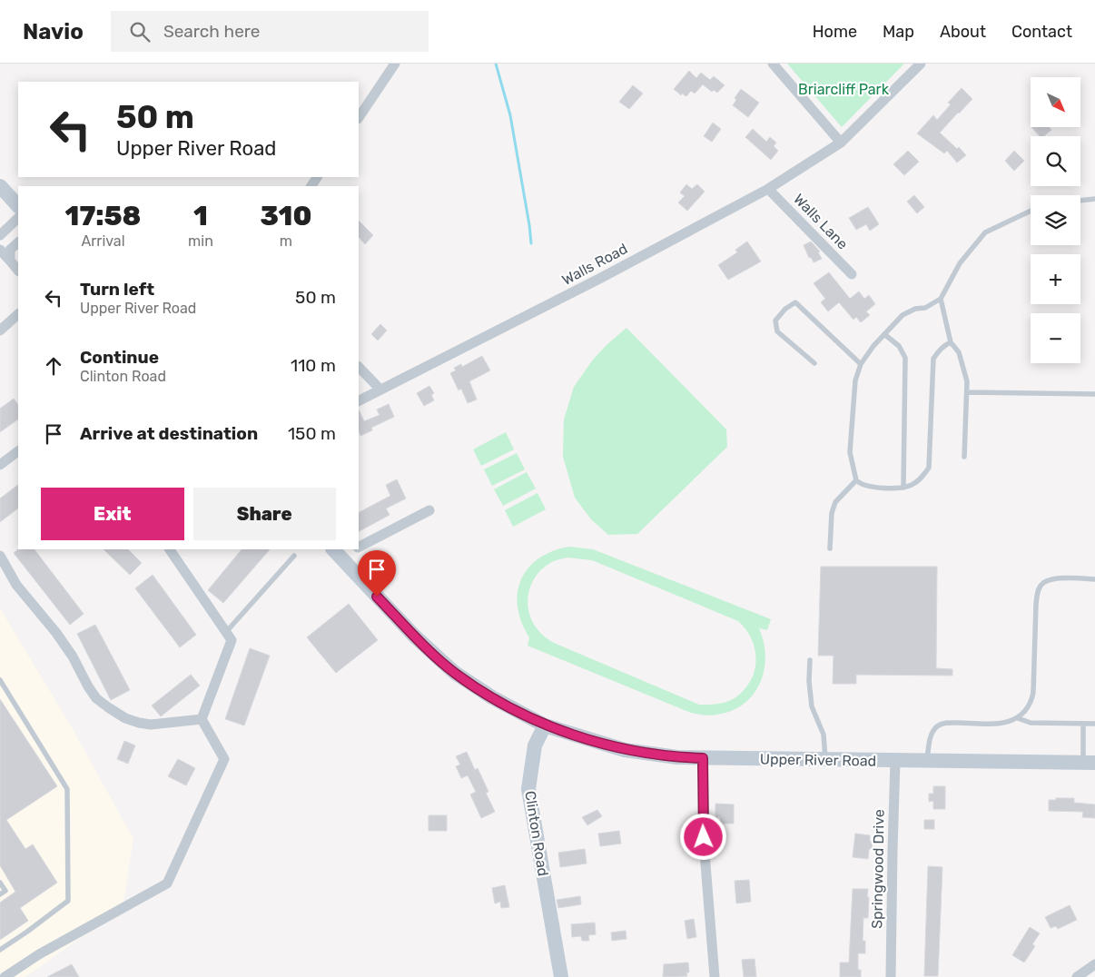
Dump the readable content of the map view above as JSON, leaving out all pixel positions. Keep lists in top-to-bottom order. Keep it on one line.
{"streets":{"street":["Walls Lane","Walls Road","Upper River Road","Clinton Road","Springwood Drive"]},"crossings":[["Walls Lane","Walls Road"],["Upper River Road","Clinton Road"],["Upper River Road","Springwood Drive"]],"parks":["Briarcliff Park"],"north":"bottom right","page":{"header":"Navio","search":"Search here","nav":["Home","Map","About","Contact"],"map_buttons":["+","−"],"turn":["50 m","Upper River Road"],"eta":["17:58","Arrival","1","min","310","m"],"list":[{"name":"Turn left","note":"Upper River Road","value":"50 m"},{"name":"Continue","note":"Clinton Road","value":"110 m"},{"name":"Arrive at destination","value":"150 m"}],"buttons":["Exit","Share"]}}
